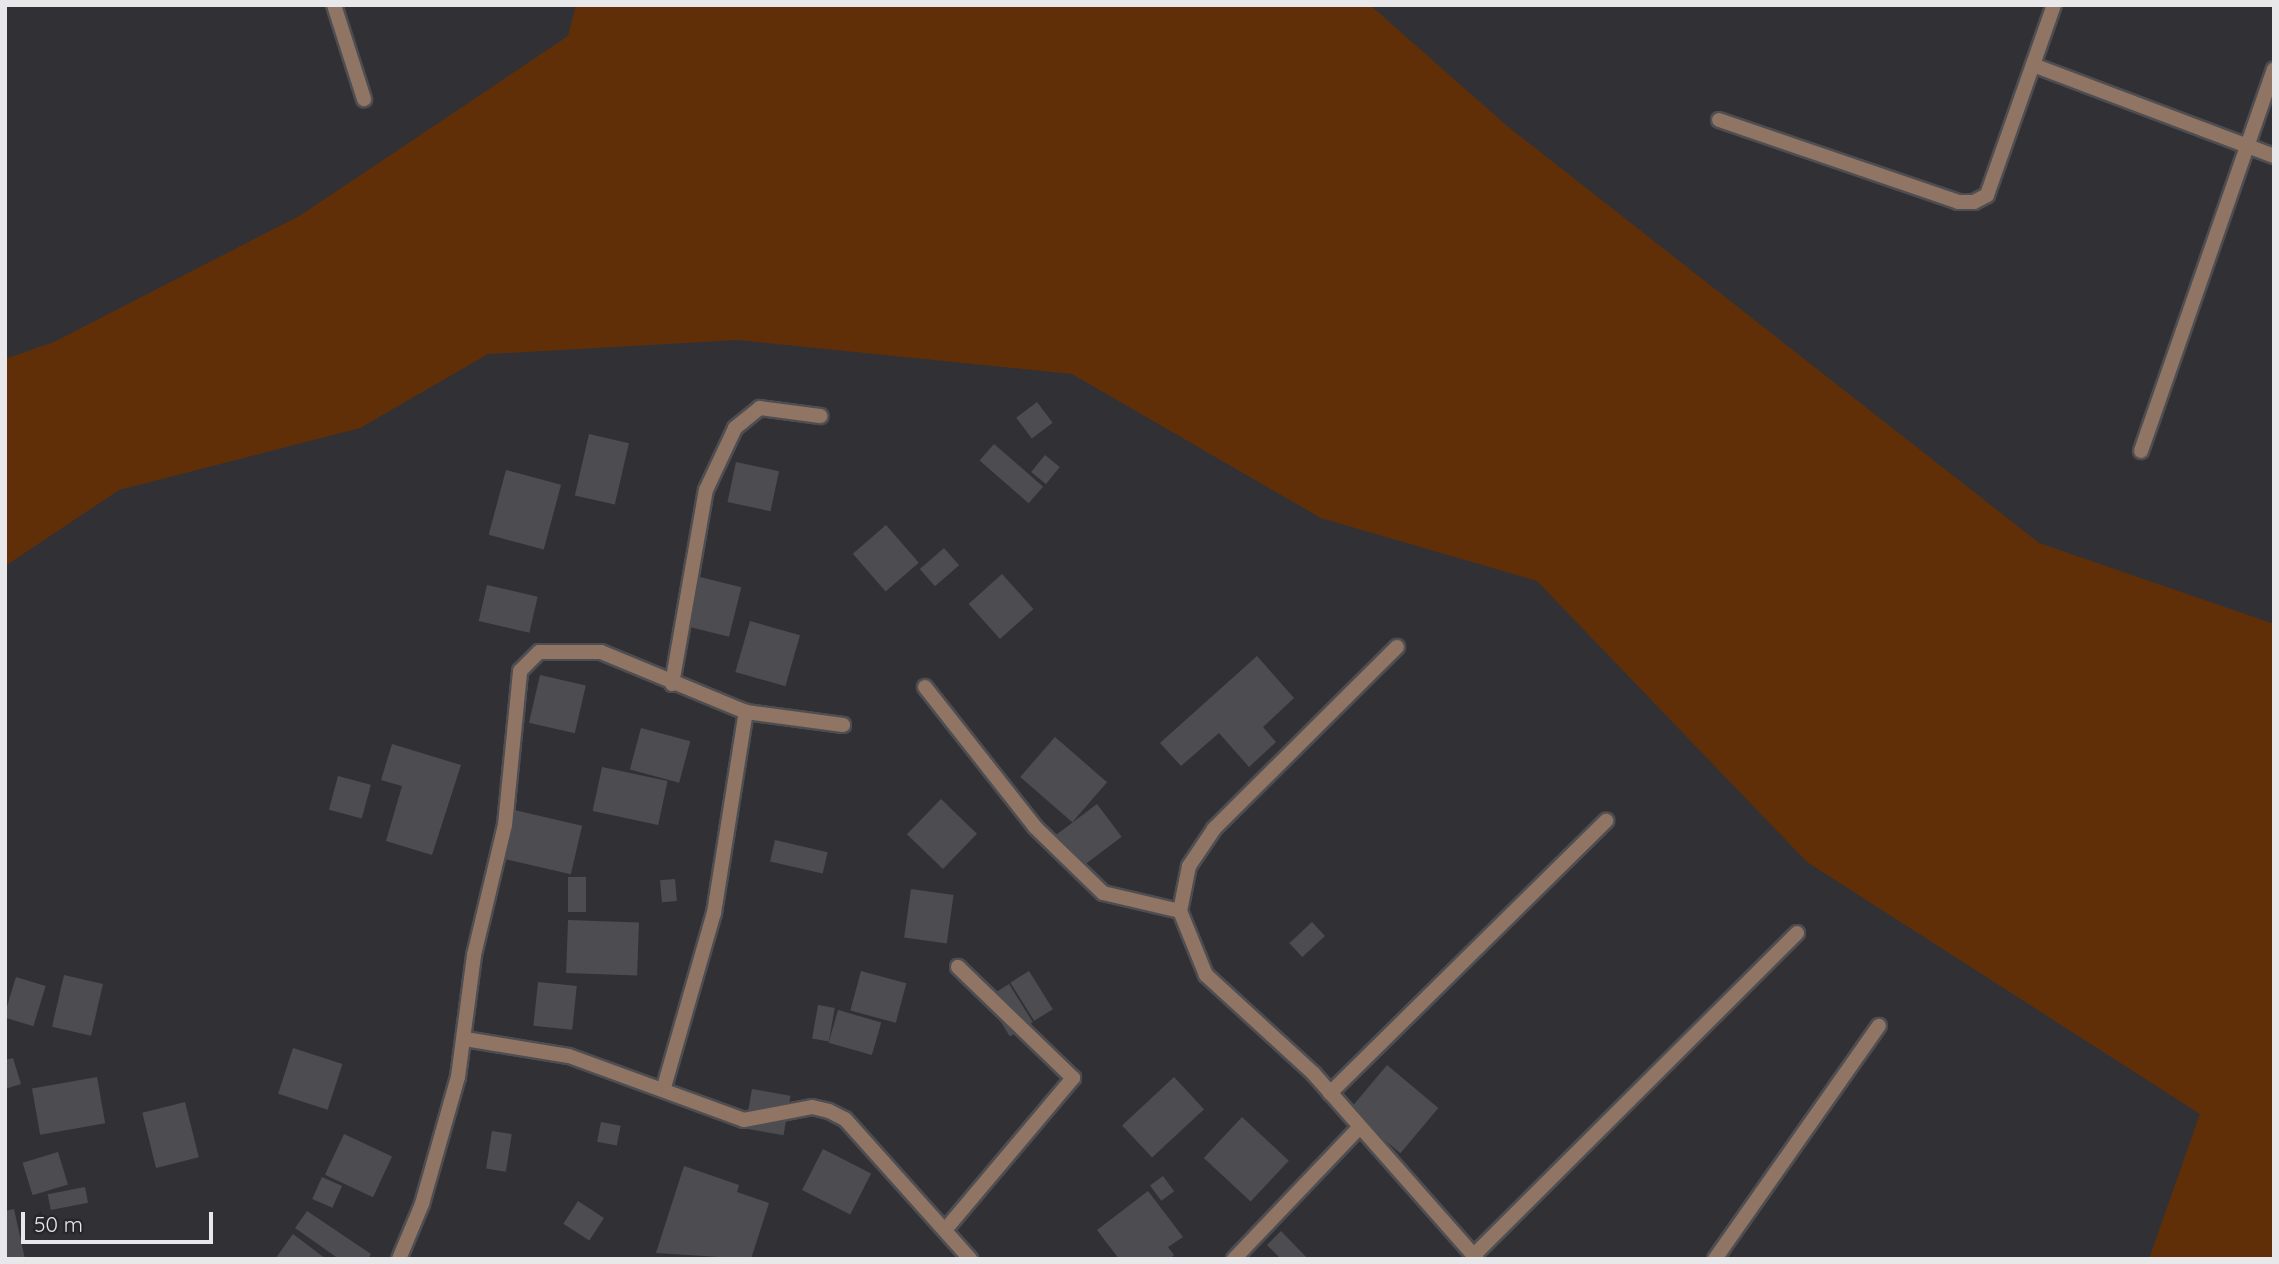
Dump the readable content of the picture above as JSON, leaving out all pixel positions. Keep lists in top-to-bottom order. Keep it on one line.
{"scale_bar":"50 m"}
